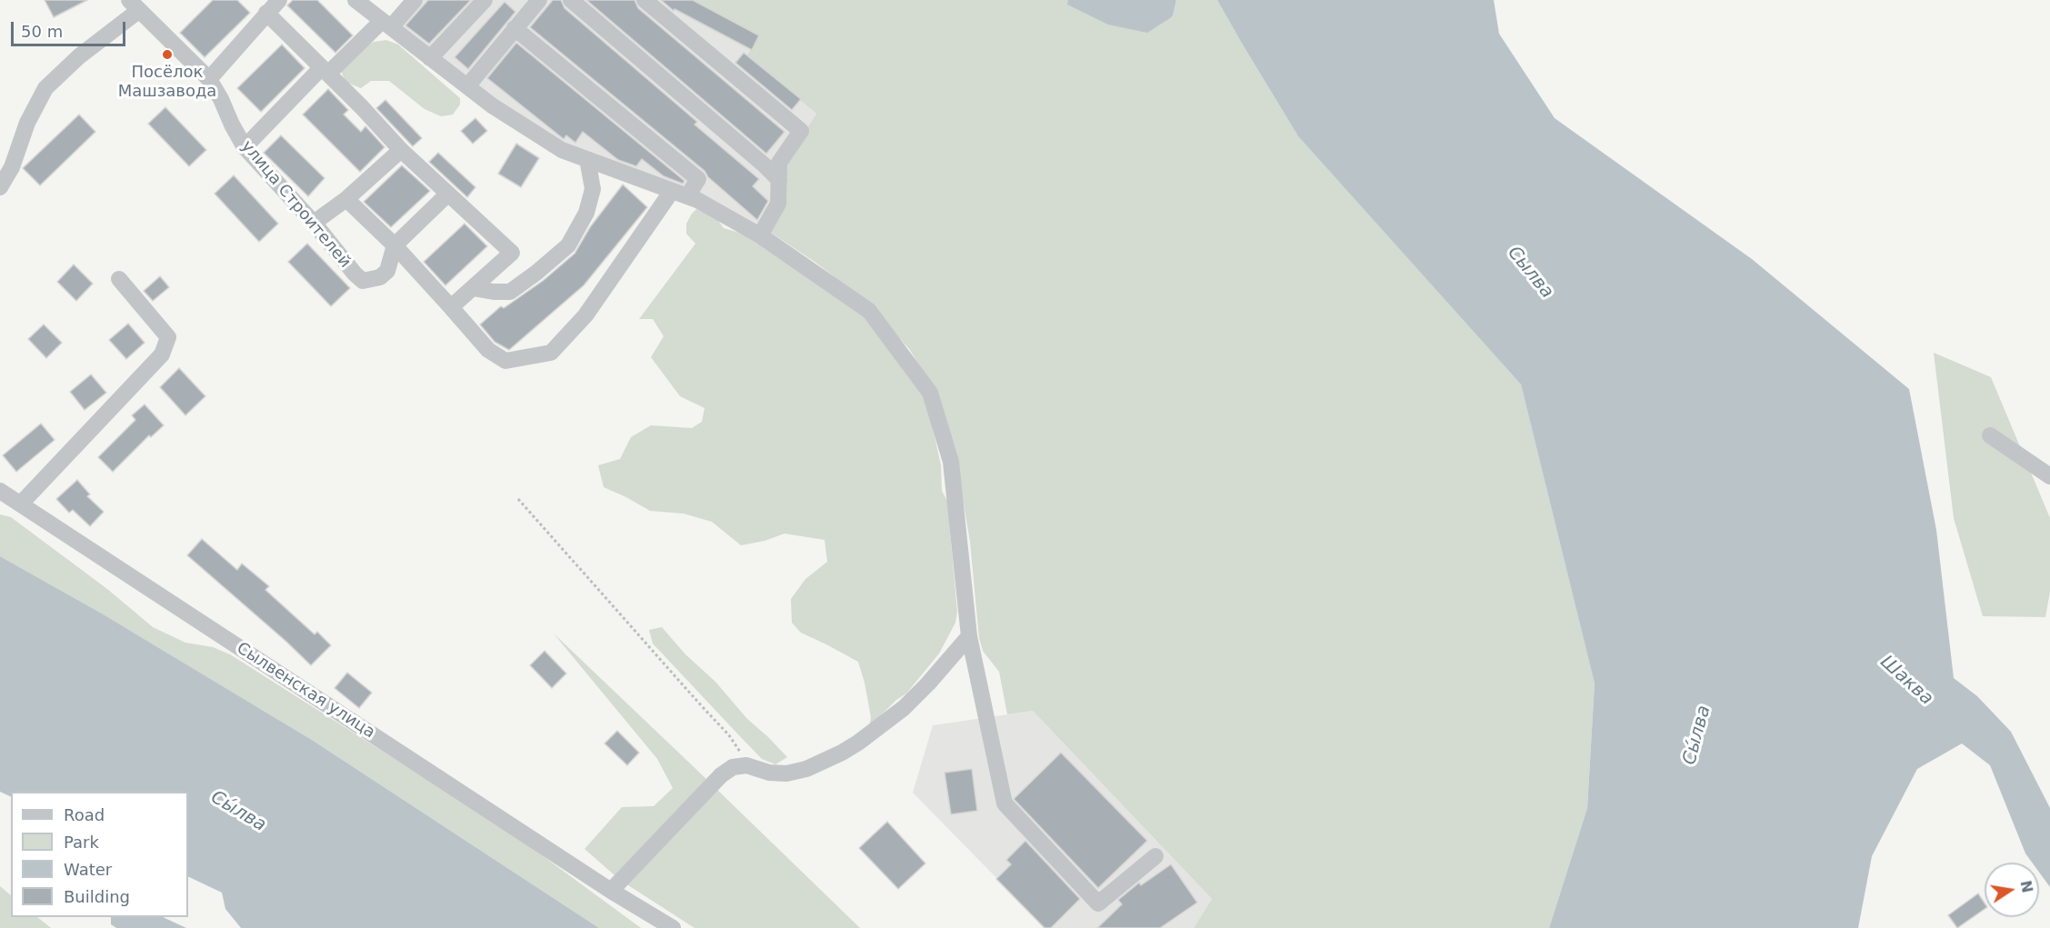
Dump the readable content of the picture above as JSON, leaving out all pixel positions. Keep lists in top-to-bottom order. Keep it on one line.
{"streets":{"street":["улица Строителей","Сылвенская улица"]},"water":["Сылва","Шаква","Сы́лва"],"places":["Посёлок Машзавода"],"legend":["Road","Park","Water","Building"],"scale_bar":"50 m","north":"right"}
